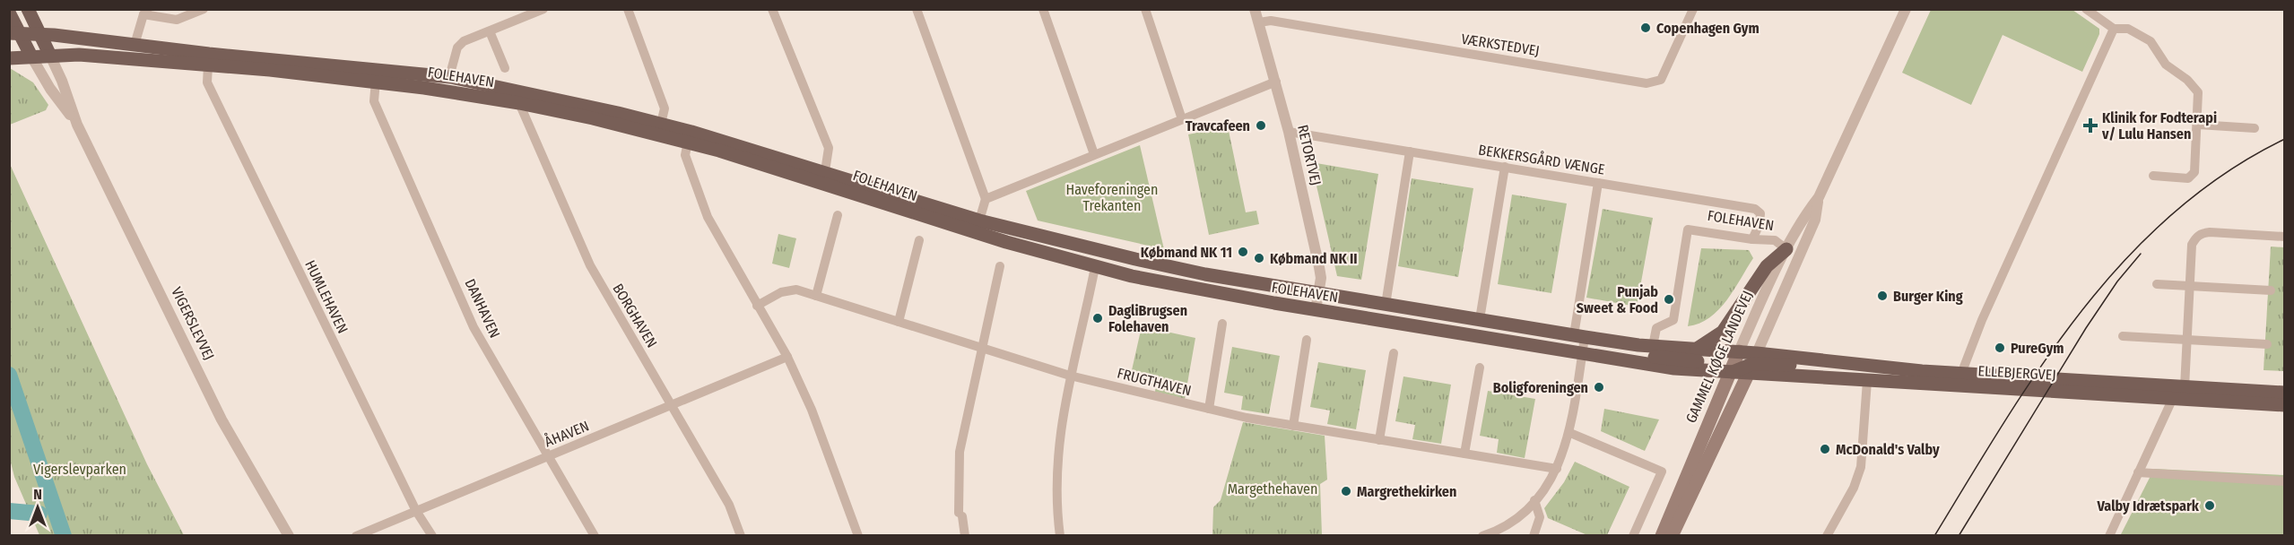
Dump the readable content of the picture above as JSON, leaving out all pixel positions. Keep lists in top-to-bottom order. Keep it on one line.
{"streets":{"main road":["FOLEHAVEN","VIGERSLEVVEJ","GAMMEL KØGE LANDEVEJ","ELLEBJERGVEJ"],"street":["VÆRKSTEDVEJ","RETORTVEJ","BEKKERSGÅRD VÆNGE","HUMLEHAVEN","DANHAVEN","BORGHAVEN","FRUGTHAVEN","ÅHAVEN"]},"crossings":[["VÆRKSTEDVEJ","RETORTVEJ"],["FOLEHAVEN","RETORTVEJ"],["FOLEHAVEN","BEKKERSGÅRD VÆNGE"],["FOLEHAVEN","HUMLEHAVEN"],["FOLEHAVEN","DANHAVEN"],["FOLEHAVEN","BORGHAVEN"],["FOLEHAVEN","VIGERSLEVVEJ"],["FOLEHAVEN","GAMMEL KØGE LANDEVEJ"],["FOLEHAVEN","ELLEBJERGVEJ"],["RETORTVEJ","BEKKERSGÅRD VÆNGE"],["HUMLEHAVEN","ÅHAVEN"],["DANHAVEN","ÅHAVEN"],["BORGHAVEN","ÅHAVEN"],["GAMMEL KØGE LANDEVEJ","ELLEBJERGVEJ"]],"parks":["Haveforeningen Trekanten","Vigerslevparken","Margethehaven"],"places":{"other":["Copenhagen Gym","Travcafeen","Købmand NK 11","Købmand NK II","Burger King","Punjab Sweet & Food","DagliBrugsen Folehaven","PureGym","Boligforeningen","McDonald's Valby","Margrethekirken","Valby Idrætspark"],"health":["Klinik for Fodterapi v/ Lulu Hansen"]},"north":"top"}
